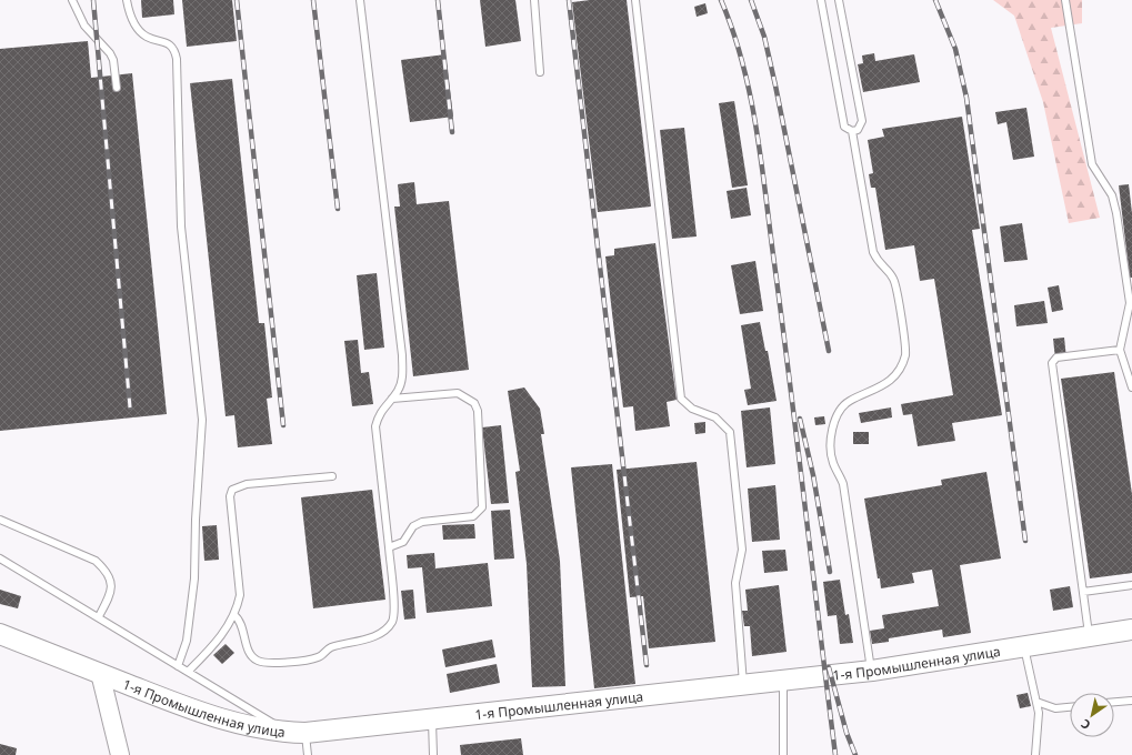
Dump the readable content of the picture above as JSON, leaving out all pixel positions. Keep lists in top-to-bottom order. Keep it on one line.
{"streets":{"main road":["1-я Промышленная улица"]},"north":"bottom left"}
